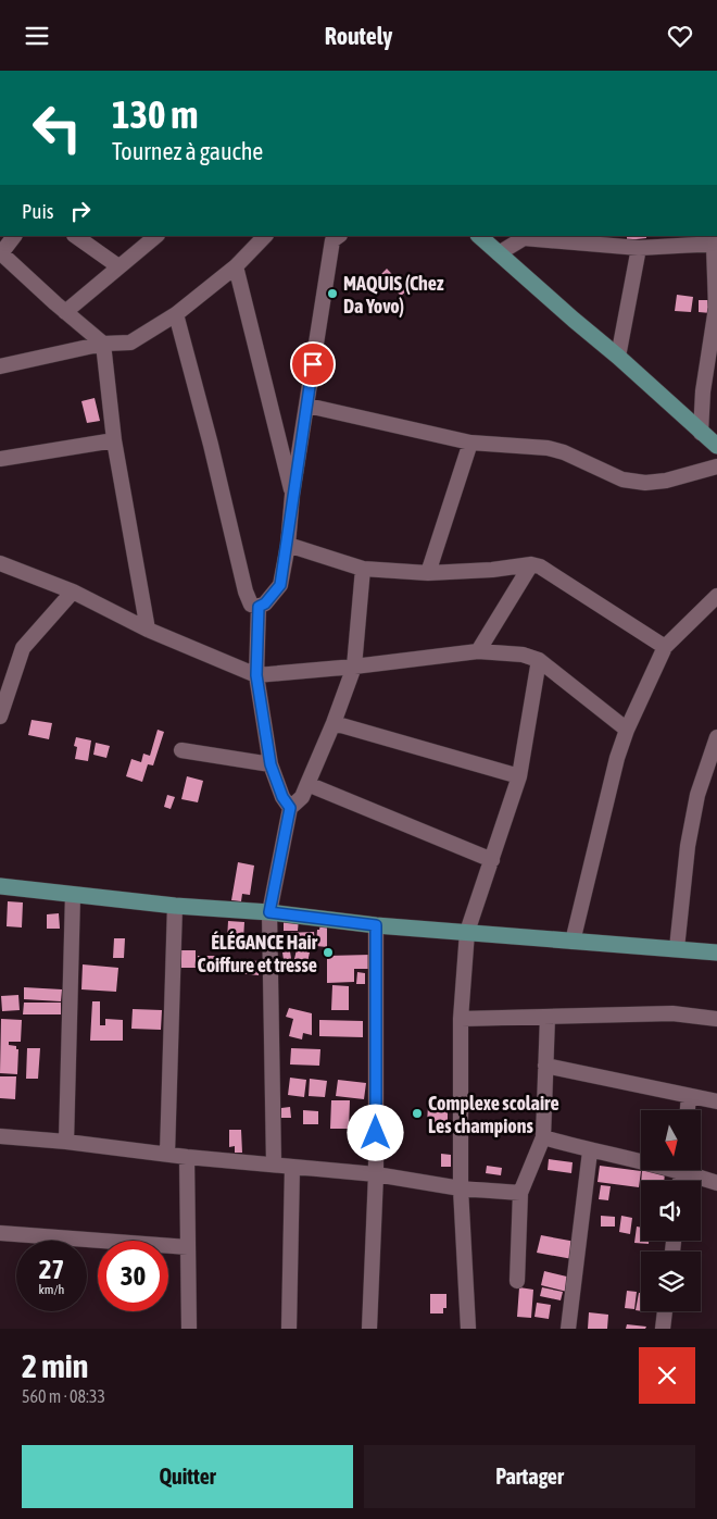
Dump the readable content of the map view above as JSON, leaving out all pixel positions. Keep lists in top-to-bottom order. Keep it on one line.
{"places":["MAQUIS (Chez Da Yovo)","ÉLÉGANCE Hair Coiffure et tresse","Complexe scolaire Les champions"],"north":"bottom","page":{"header":"Routely","turn":["130 m","Tournez à gauche"],"then":"Puis","speed":"27 km/h","limit":"30","heading":["2 min","560 m · 08:33"],"buttons":["Quitter","Partager"]}}
